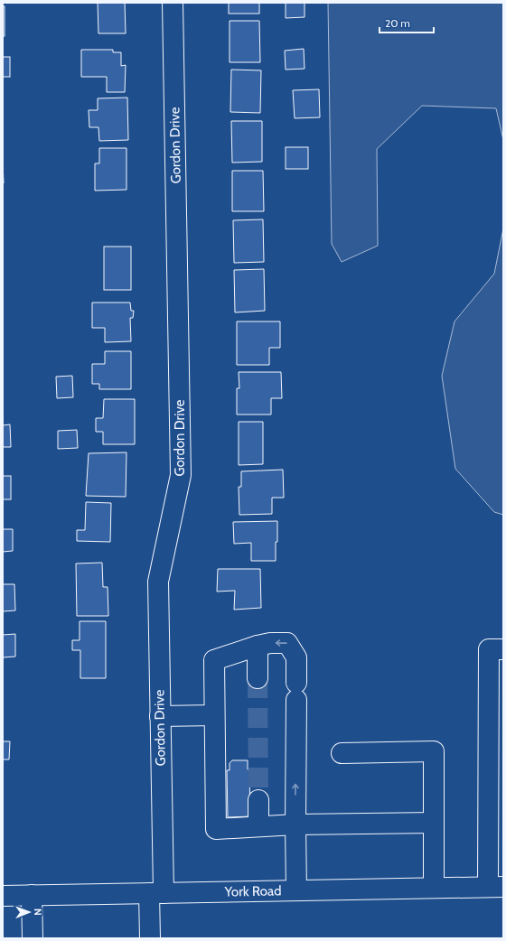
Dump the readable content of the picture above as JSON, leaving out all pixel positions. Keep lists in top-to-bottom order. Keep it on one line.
{"streets":{"street":["Gordon Drive","York Road"]},"crossings":[["Gordon Drive","York Road"]],"scale_bar":"20 m","north":"right"}
